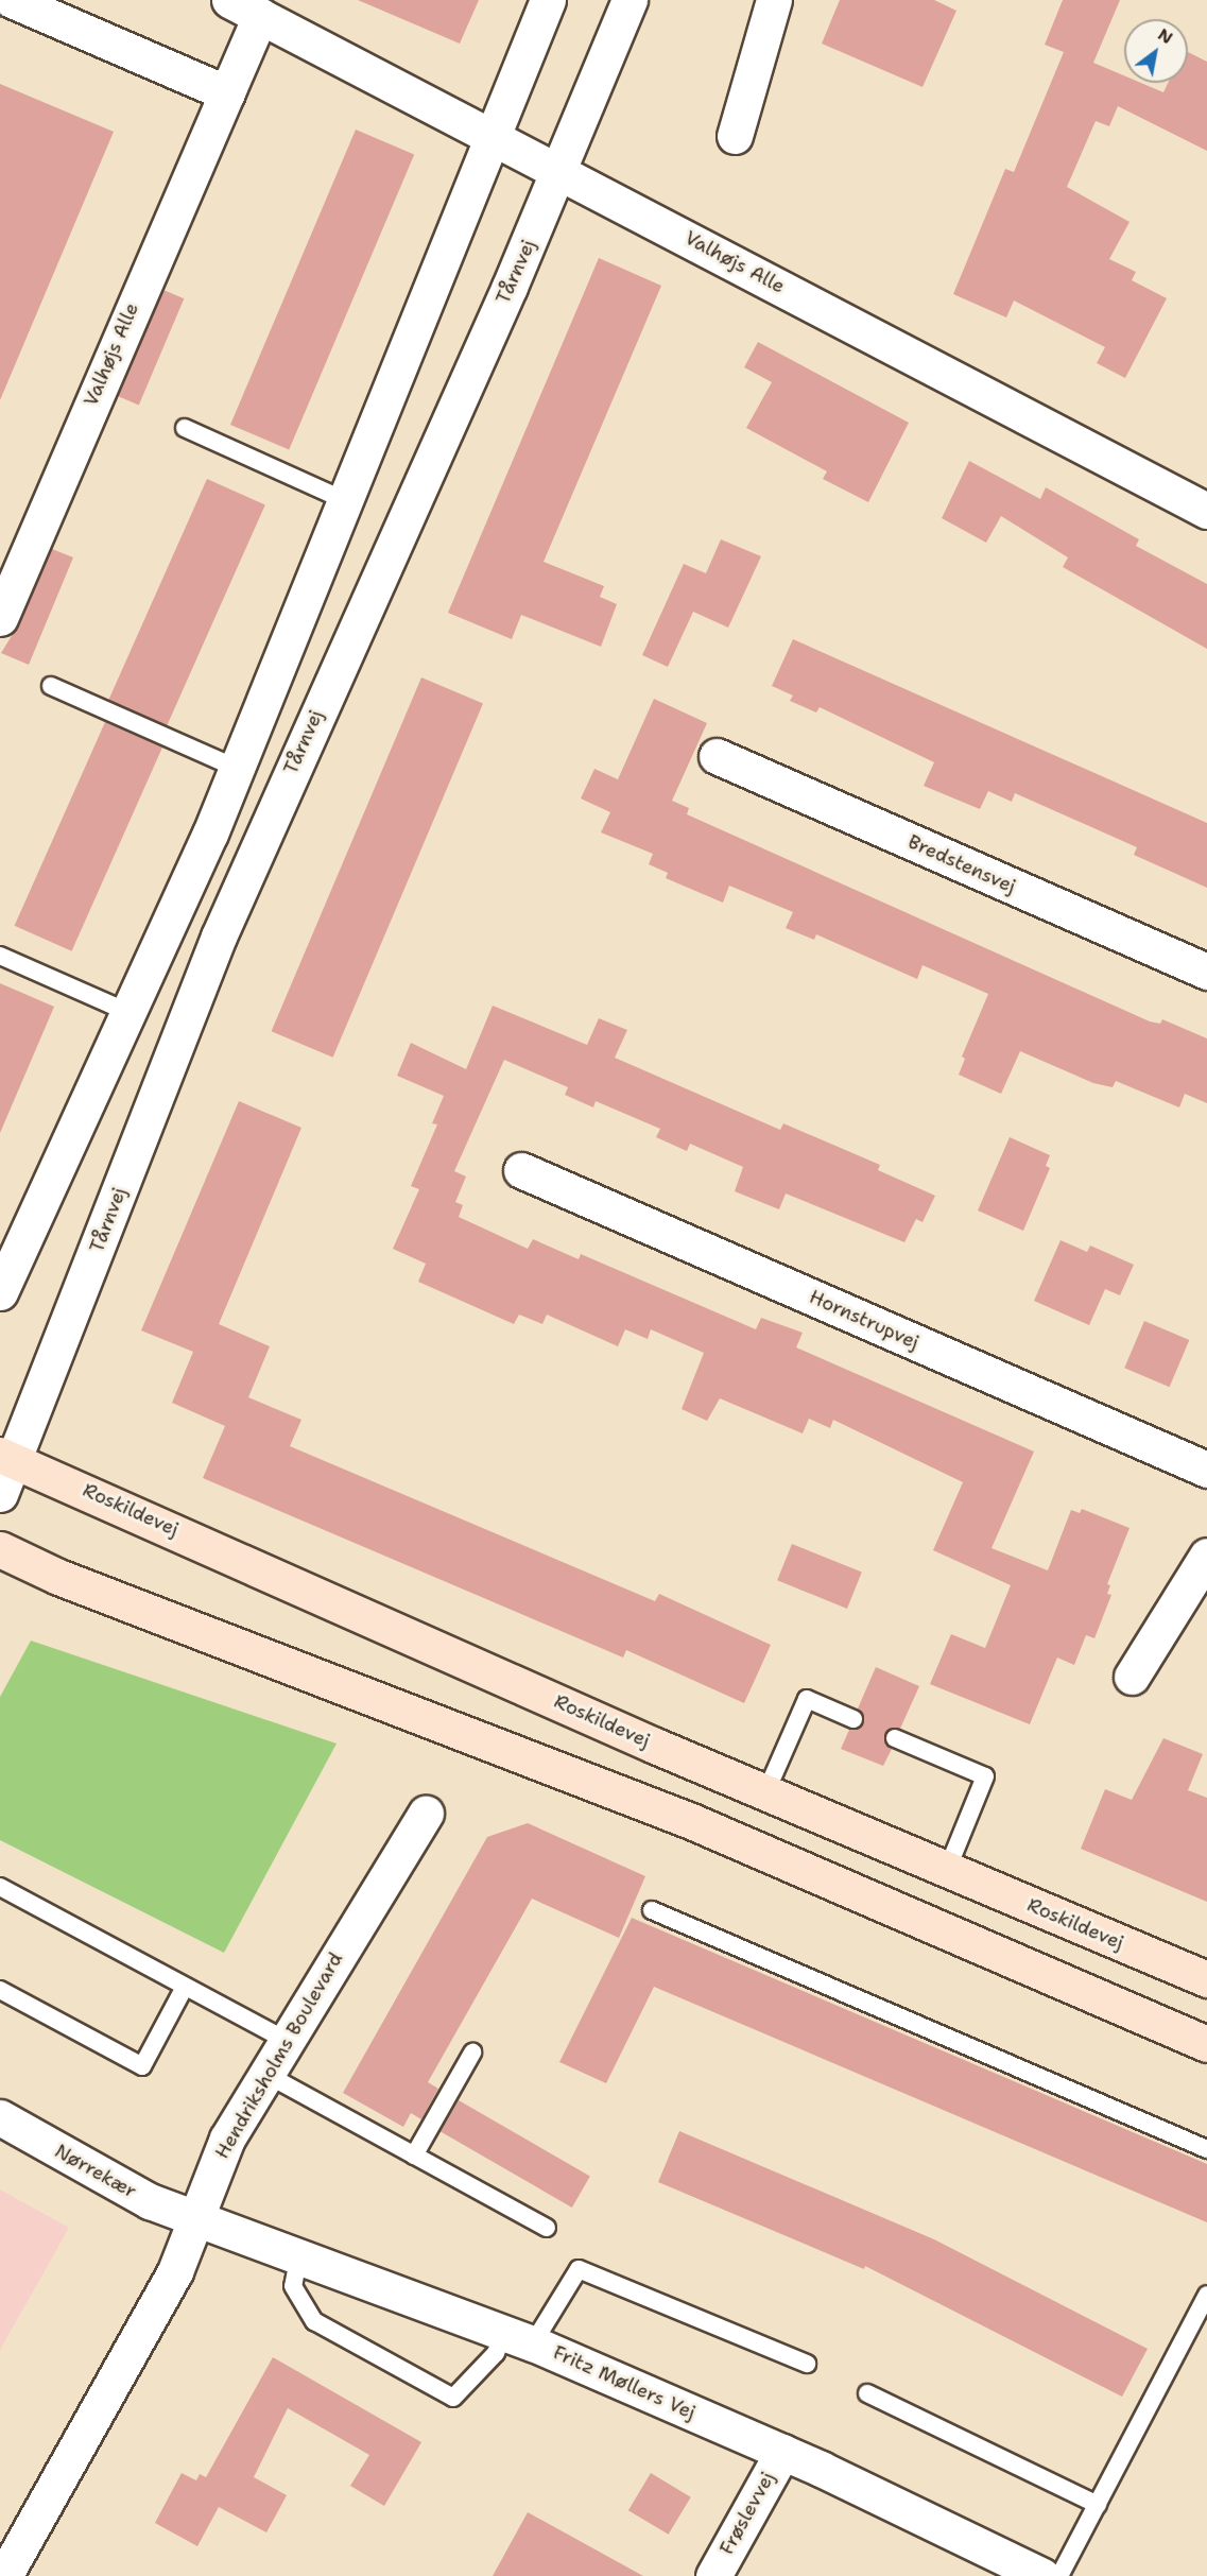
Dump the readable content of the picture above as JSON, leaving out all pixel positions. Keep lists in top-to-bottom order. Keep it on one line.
{"streets":{"main road":["Roskildevej"],"street":["Valhøjs Alle","Tårnvej","Bredstensvej","Hornstrupvej","Hendriksholms Boulevard","Nørrekær","Fritz Møllers Vej","Frøslevvej"]},"crossings":[["Valhøjs Alle","Tårnvej"],["Tårnvej","Roskildevej"],["Hendriksholms Boulevard","Nørrekær"],["Hendriksholms Boulevard","Fritz Møllers Vej"],["Nørrekær","Fritz Møllers Vej"],["Fritz Møllers Vej","Frøslevvej"]],"north":"top right"}
